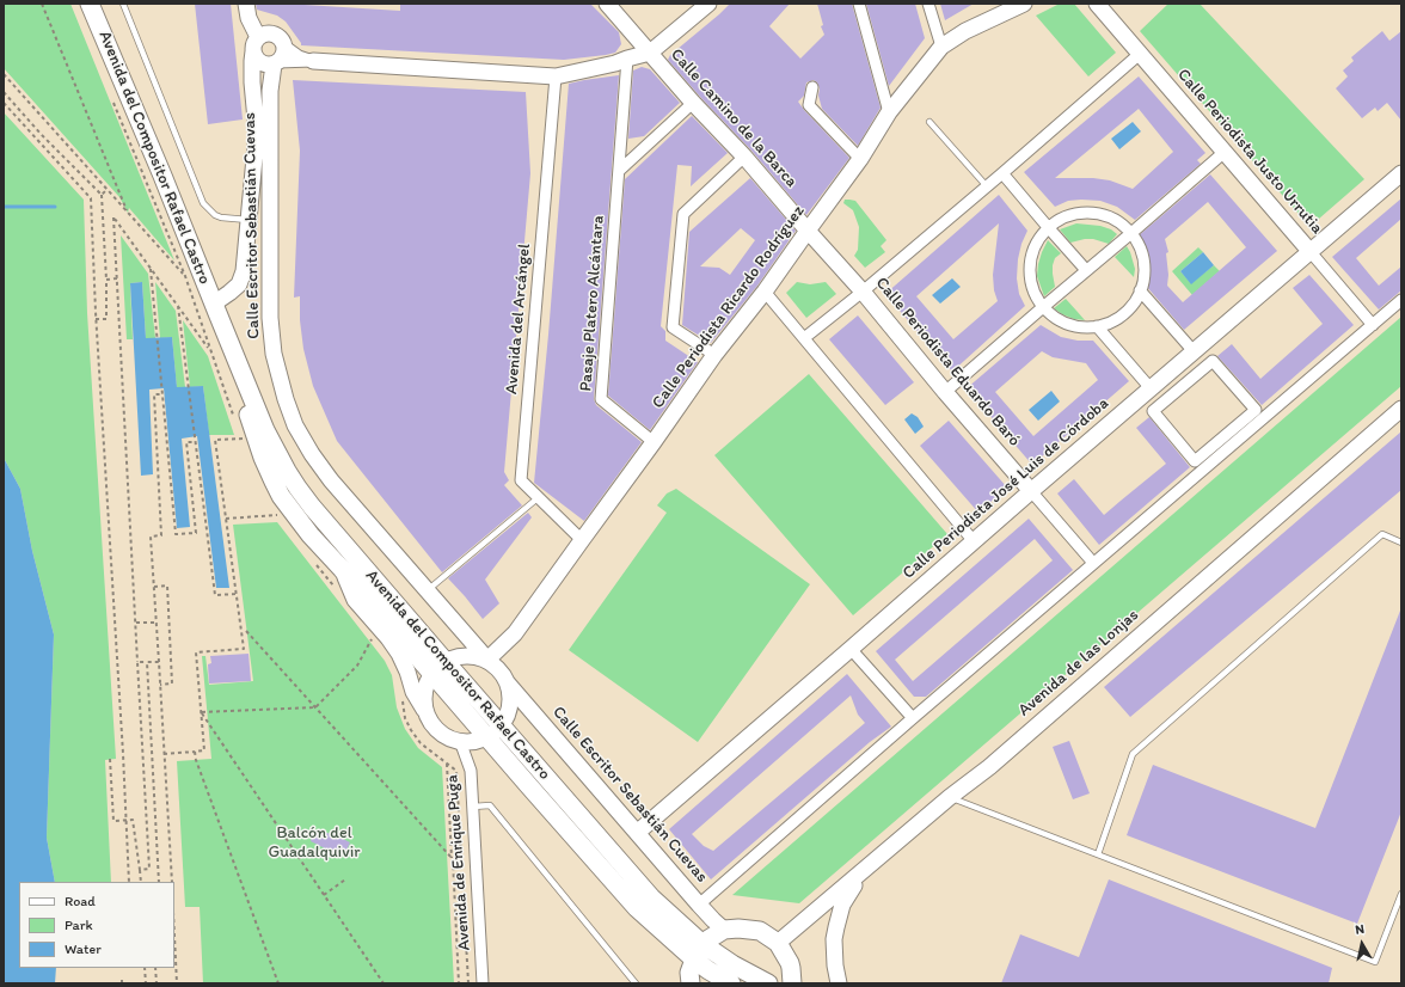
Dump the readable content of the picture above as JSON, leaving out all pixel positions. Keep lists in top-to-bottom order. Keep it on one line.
{"streets":{"main road":["Avenida del Compositor Rafael Castro"],"street":["Calle Camino de la Barca","Calle Periodista Justo Urrutia","Calle Escritor Sebastián Cuevas","Pasaje Platero Alcántara","Calle Periodista Ricardo Rodríguez","Avenida del Arcángel","Calle Periodista Eduardo Baró","Calle Periodista José Luis de Córdoba","Avenida de las Lonjas","Avenida de Enrique Puga"]},"crossings":[["Calle Camino de la Barca","Calle Periodista Ricardo Rodríguez"],["Calle Camino de la Barca","Calle Periodista Eduardo Baró"],["Calle Periodista Justo Urrutia","Calle Periodista José Luis de Córdoba"],["Avenida del Compositor Rafael Castro","Calle Escritor Sebastián Cuevas"],["Avenida del Compositor Rafael Castro","Avenida de Enrique Puga"],["Calle Escritor Sebastián Cuevas","Calle Periodista Ricardo Rodríguez"],["Calle Escritor Sebastián Cuevas","Calle Periodista José Luis de Córdoba"],["Pasaje Platero Alcántara","Calle Periodista Ricardo Rodríguez"],["Calle Periodista Ricardo Rodríguez","Avenida del Arcángel"],["Calle Periodista Ricardo Rodríguez","Calle Periodista Eduardo Baró"],["Calle Periodista Eduardo Baró","Calle Periodista José Luis de Córdoba"]],"parks":["Balcón del Guadalquivir"],"legend":["Road","Park","Water"],"north":"top"}
